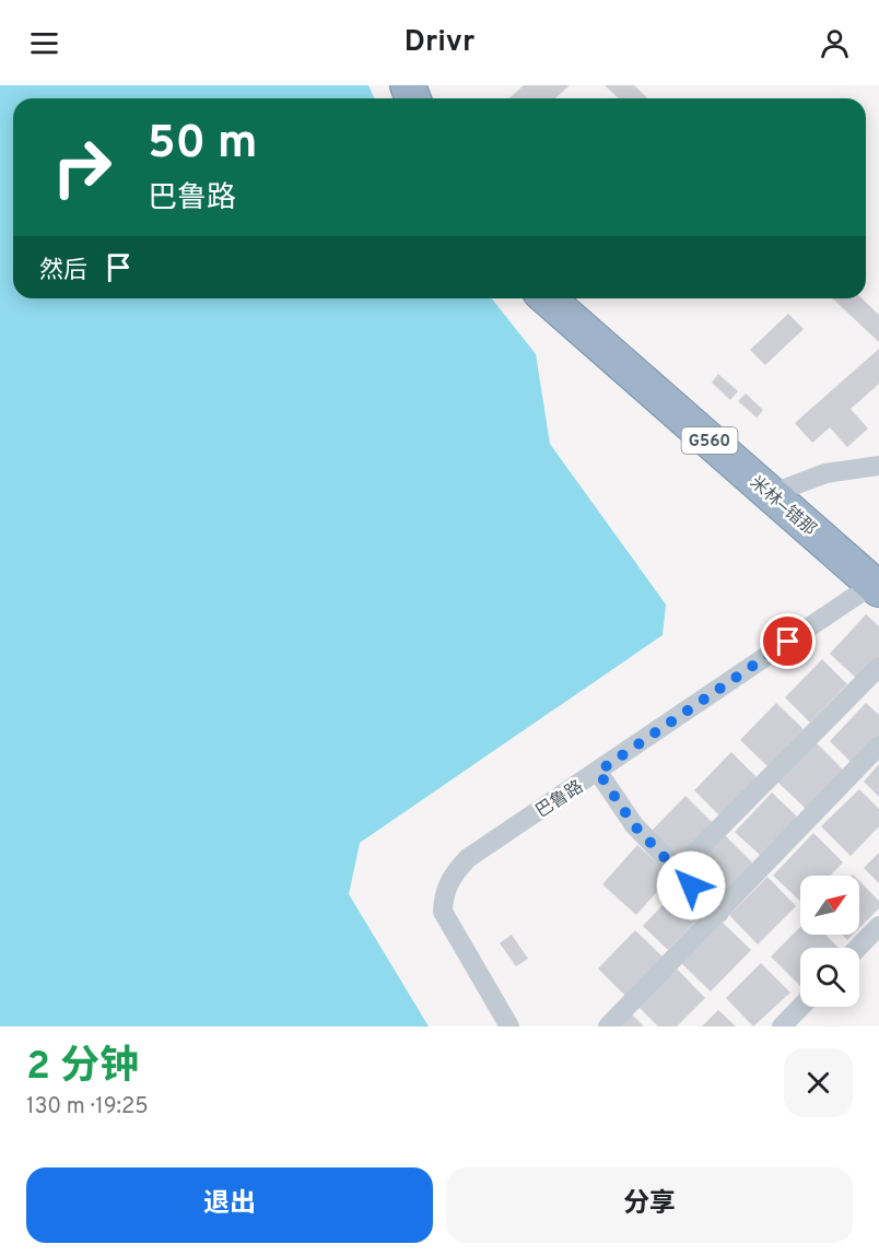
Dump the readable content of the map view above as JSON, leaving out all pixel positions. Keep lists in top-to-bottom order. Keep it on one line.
{"streets":{"highway":["G560","米林—错那"],"street":["巴鲁路"]},"crossings":[["米林—错那","巴鲁路"]],"north":"top right","page":{"header":"Drivr","turn":["50 m","巴鲁路"],"then":"然后","heading":["2 分钟","130 m · 19:25"],"buttons":["退出","分享"]}}
